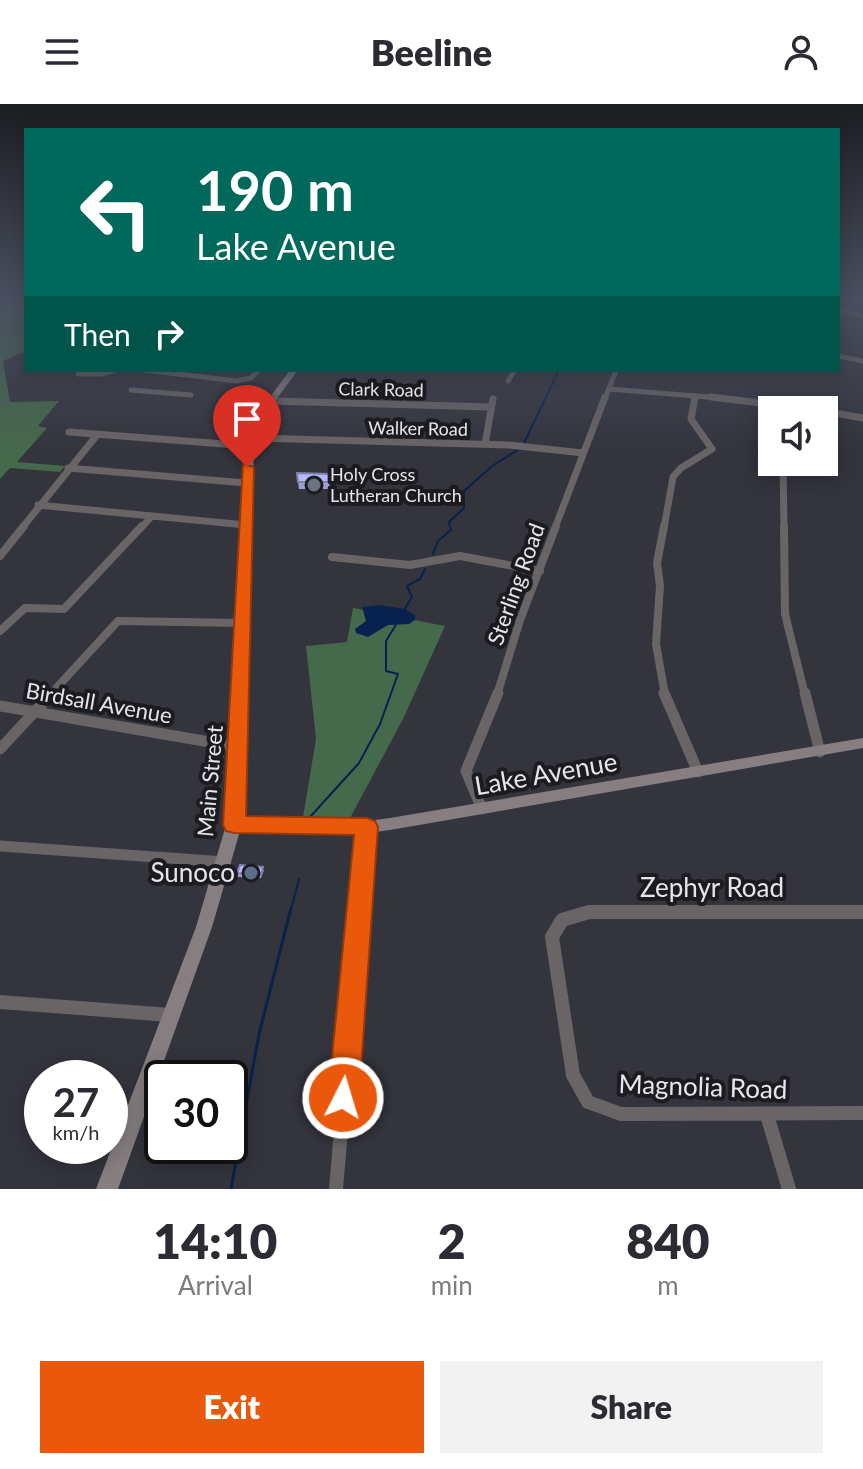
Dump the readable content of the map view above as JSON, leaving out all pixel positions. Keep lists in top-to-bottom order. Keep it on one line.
{"streets":{"main road":["Lake Avenue","Main Street"],"street":["Clark Road","Walker Road","Sterling Road","Birdsall Avenue","Zephyr Road","Magnolia Road"]},"crossings":[["Clark Road","Main Street"],["Walker Road","Sterling Road"],["Walker Road","Main Street"],["Sterling Road","Lake Avenue"],["Birdsall Avenue","Main Street"],["Lake Avenue","Main Street"],["Zephyr Road","Magnolia Road"]],"places":["Holy Cross Lutheran Church","Sunoco"],"page":{"header":"Beeline","turn":["190 m","Lake Avenue"],"then":"Then","speed":"27 km/h","limit":"30","eta":["14:10","Arrival","2","min","840","m"],"buttons":["Exit","Share"]}}
